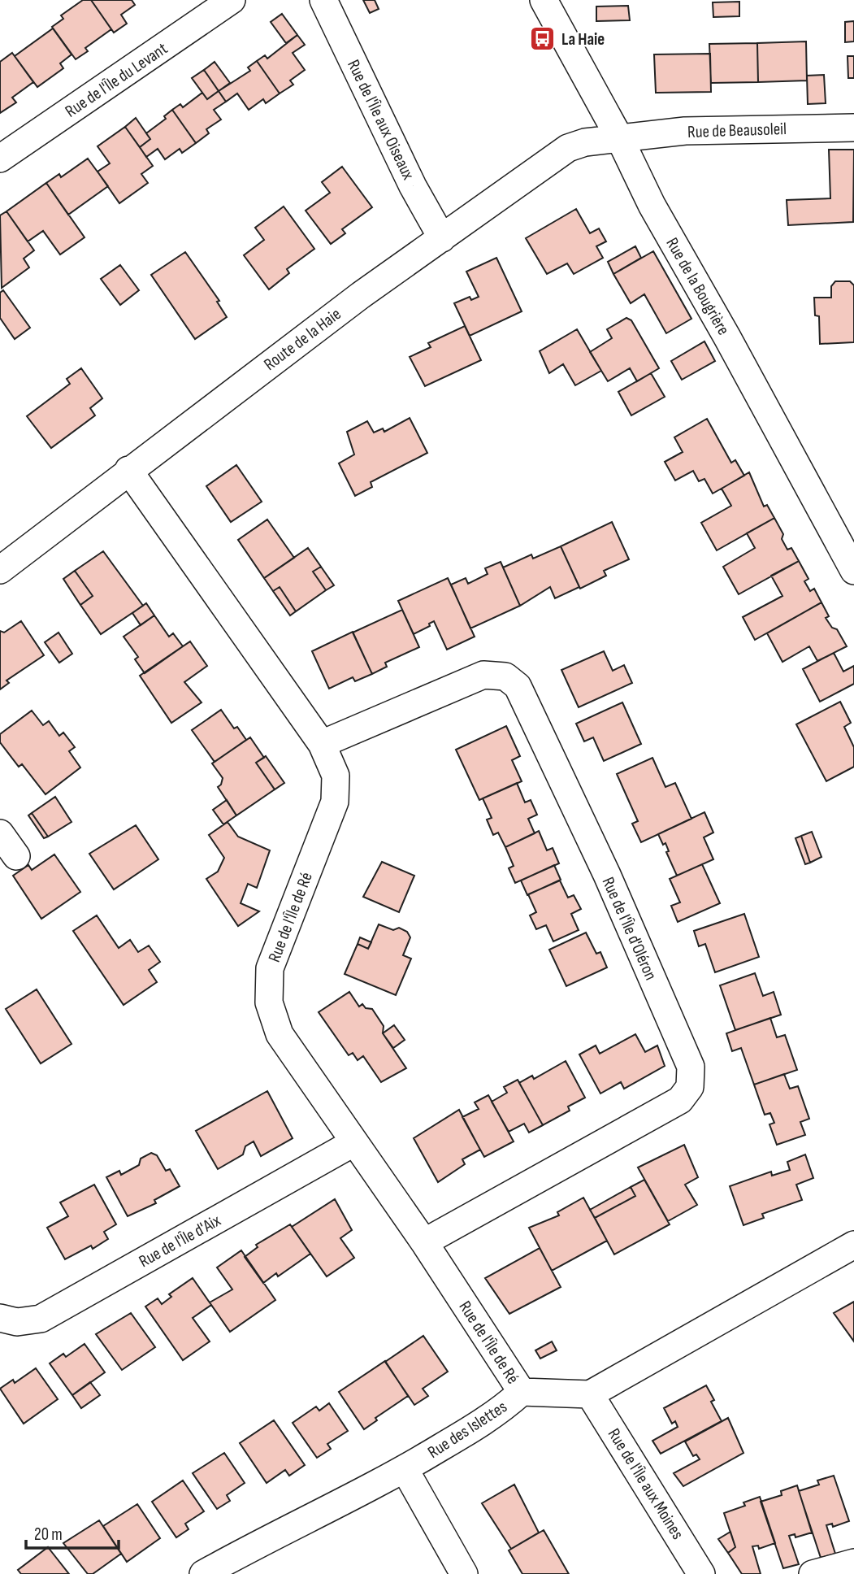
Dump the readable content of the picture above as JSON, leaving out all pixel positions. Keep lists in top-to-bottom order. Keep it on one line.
{"streets":{"street":["Rue de l'Île du Levant","Rue de l'Île aux Oiseaux","Rue de Beausoleil","Rue de la Bougrière","Route de la Haie","Rue de l'Île de Ré","Rue de l'Île d'Oléron","Rue de l'Île d'Aix","Rue des Islettes","Rue de l'Île aux Moines"]},"crossings":[["Rue de l'Île aux Oiseaux","Route de la Haie"],["Rue de Beausoleil","Rue de la Bougrière"],["Rue de Beausoleil","Route de la Haie"],["Rue de la Bougrière","Route de la Haie"],["Route de la Haie","Rue de l'Île de Ré"],["Rue de l'Île de Ré","Rue de l'Île d'Oléron"],["Rue de l'Île de Ré","Rue de l'Île d'Aix"],["Rue de l'Île de Ré","Rue des Islettes"],["Rue des Islettes","Rue de l'Île aux Moines"]],"places":{"bus stop":["La Haie"]},"scale_bar":"20 m"}
